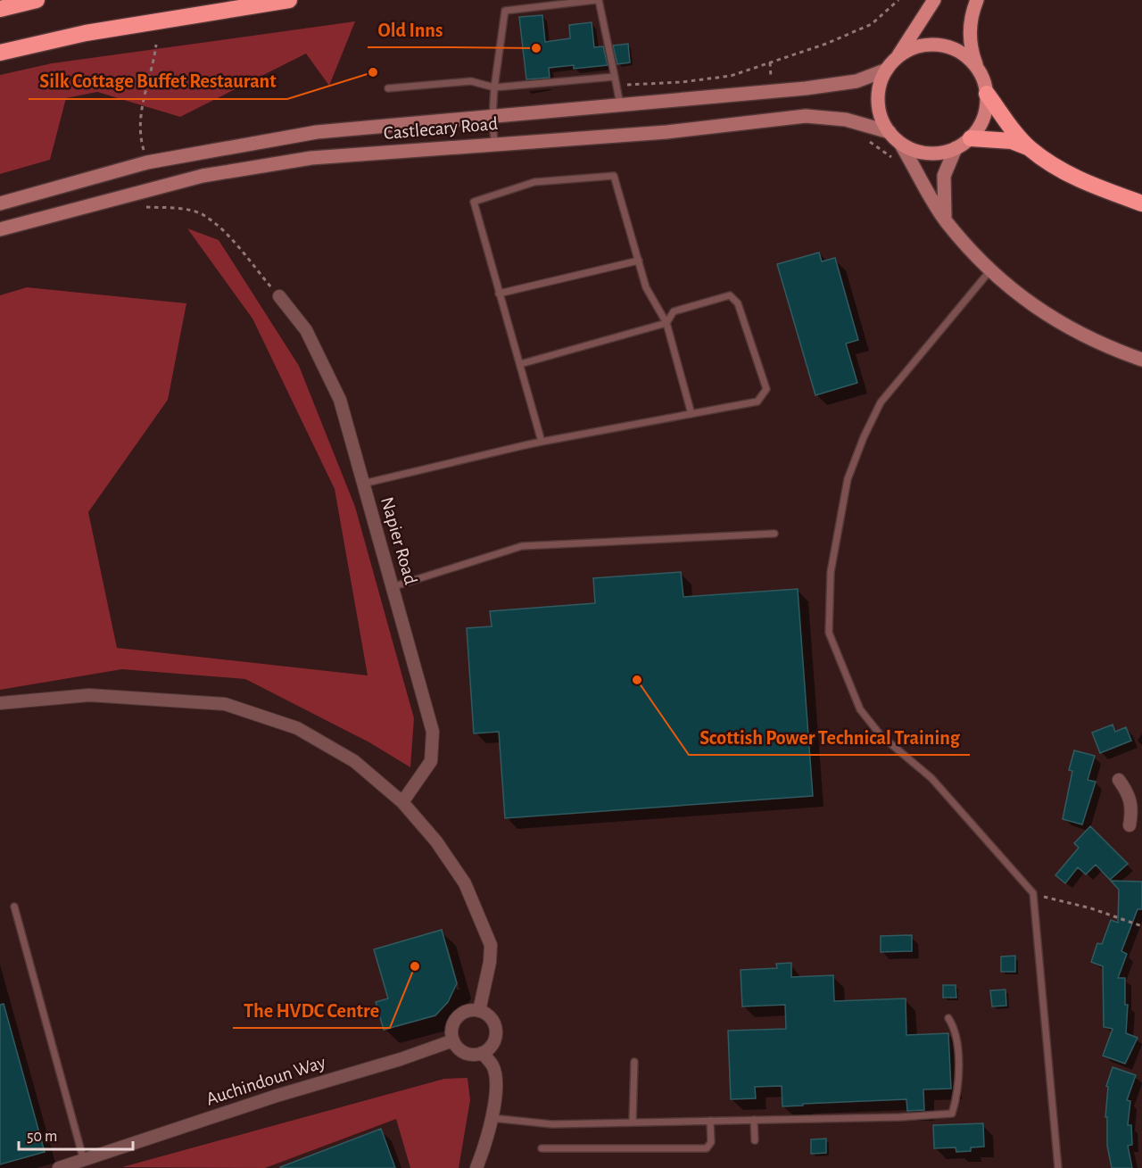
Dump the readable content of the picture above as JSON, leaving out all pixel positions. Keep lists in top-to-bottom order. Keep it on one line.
{"streets":{"main road":["Castlecary Road"],"street":["Napier Road","Auchindoun Way"]},"places":["Old Inns","Silk Cottage Buffet Restaurant","Scottish Power Technical Training","The HVDC Centre"],"scale_bar":"50 m"}
